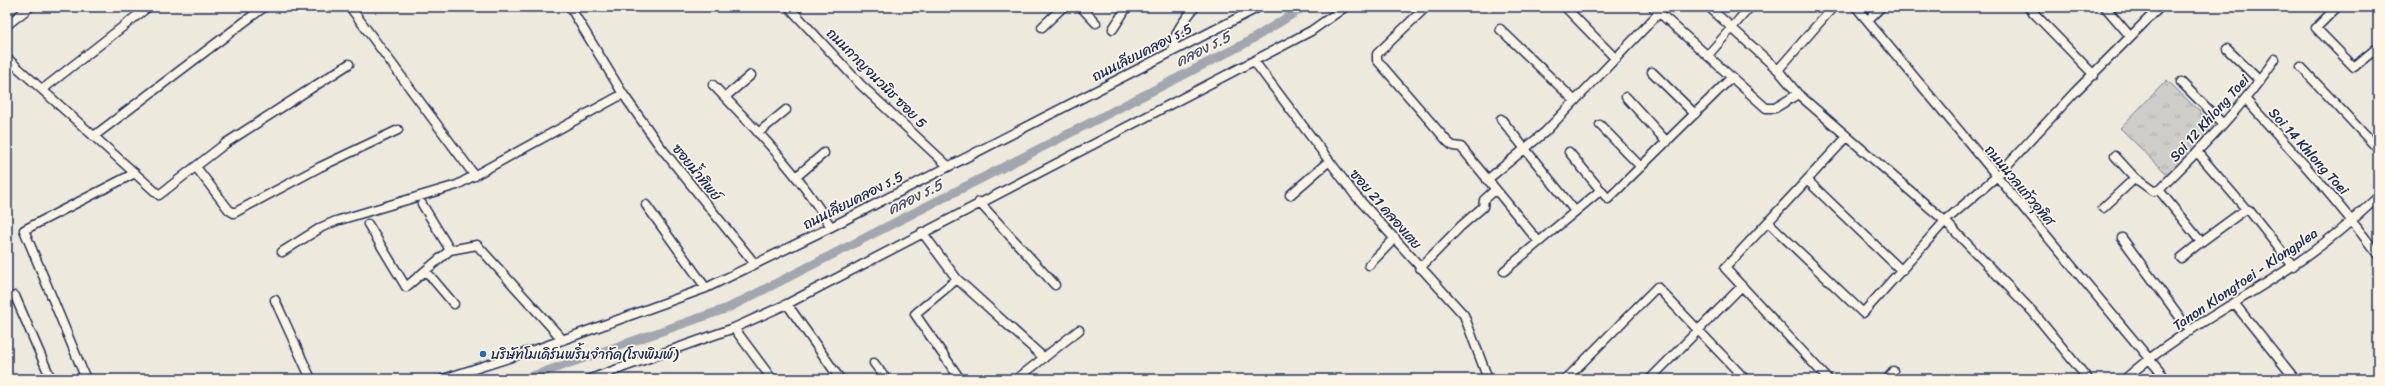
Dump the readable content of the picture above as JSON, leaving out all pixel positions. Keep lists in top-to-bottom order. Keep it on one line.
{"streets":{"street":["ถนนเลียบคลอง ร.5","ถนนกาญจนวนิช ซอย 5","Soi 12 Khlong Toei","Soi 14 Khlong Toei","ซอยน้ำทิพย์","ถนนนวลแก้วอุทิศ","ซอย 21 คลองเตย","Tanon Klongtoei - Klongplea"]},"crossings":[["ถนนเลียบคลอง ร.5","ถนนกาญจนวนิช ซอย 5"],["ถนนเลียบคลอง ร.5","ซอยน้ำทิพย์"],["Soi 12 Khlong Toei","Soi 14 Khlong Toei"],["Soi 14 Khlong Toei","Tanon Klongtoei - Klongplea"],["ถนนนวลแก้วอุทิศ","Tanon Klongtoei - Klongplea"]],"water":["คลอง ร.5"],"places":["บริษัทโมเดิร์นพริ้นจำกัด(โรงพิมพ์)"]}
